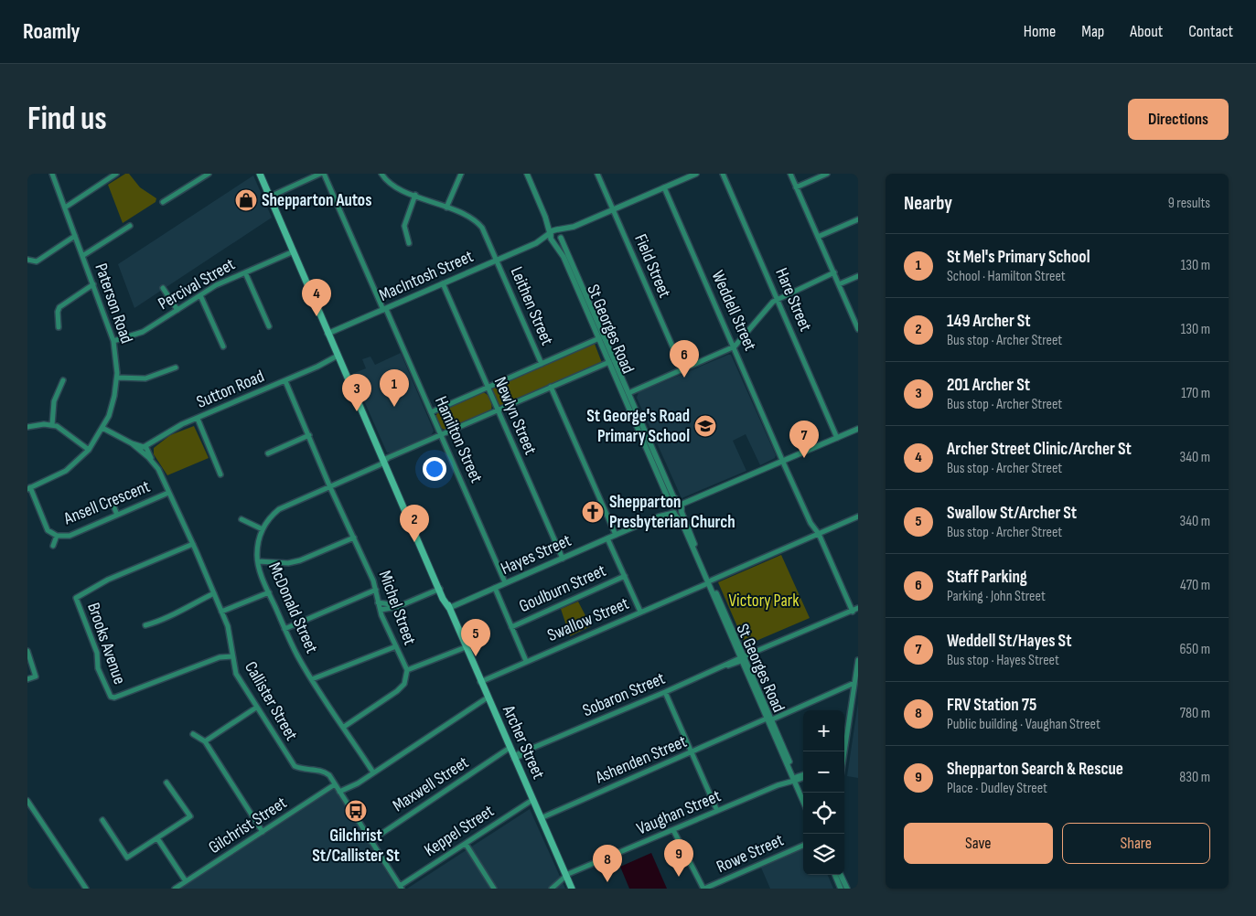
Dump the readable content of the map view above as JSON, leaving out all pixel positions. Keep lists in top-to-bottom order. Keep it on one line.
{"streets":{"main road":["Archer Street"],"street":["Field Street","MacIntosh Street","Percival Street","Hare Street","Paterson Road","Leithen Street","Weddell Street","St Georges Road","Sutton Road","Newlyn Street","Hamilton Street","Ansell Crescent","Hayes Street","Goulburn Street","McDonald Street","Michel Street","Swallow Street","Brooks Avenue","Sobaron Street","Callister Street","Ashenden Street","Maxwell Street","Vaughan Street","Gilchrist Street","Keppel Street","Rowe Street"]},"crossings":[["MacIntosh Street","Leithen Street"],["MacIntosh Street","St Georges Road"],["MacIntosh Street","Newlyn Street"],["MacIntosh Street","Hamilton Street"],["MacIntosh Street","Archer Street"],["Percival Street","Paterson Road"],["Percival Street","Archer Street"],["Paterson Road","Ansell Crescent"],["Paterson Road","Callister Street"],["Weddell Street","Swallow Street"],["Weddell Street","Sobaron Street"],["St Georges Road","Hayes Street"],["St Georges Road","McDonald Street"],["St Georges Road","Swallow Street"],["St Georges Road","Sobaron Street"],["St Georges Road","Ashenden Street"],["St Georges Road","Vaughan Street"],["Sutton Road","Michel Street"],["Sutton Road","Callister Street"],["Sutton Road","Archer Street"],["Newlyn Street","Hayes Street"],["Newlyn Street","McDonald Street"],["Hamilton Street","Hayes Street"],["Hamilton Street","McDonald Street"],["Ansell Crescent","Callister Street"],["Hayes Street","Archer Street"],["McDonald Street","Michel Street"],["McDonald Street","Archer Street"],["Swallow Street","Archer Street"],["Brooks Avenue","Callister Street"],["Sobaron Street","Archer Street"],["Sobaron Street","Maxwell Street"],["Callister Street","Maxwell Street"],["Callister Street","Gilchrist Street"],["Callister Street","Keppel Street"],["Archer Street","Ashenden Street"],["Archer Street","Maxwell Street"],["Archer Street","Vaughan Street"],["Archer Street","Keppel Street"]],"parks":["Victory Park"],"places":{"shop":["Shepparton Autos"],"school or university":["St George's Road Primary School"],"church":["Shepparton Presbyterian Church"],"bus stop":["Gilchrist St/Callister St"]},"page":{"header":"Roamly","nav":["Home","Map","About","Contact"],"buttons":["Directions",["Save","Share"]],"title":"Find us","heading":["Nearby","9 results"],"list":[{"mark":"1","name":"St Mel's Primary School","note":"School · Hamilton Street","value":"130 m"},{"mark":"2","name":"149 Archer St","note":"Bus stop · Archer Street","value":"130 m"},{"mark":"3","name":"201 Archer St","note":"Bus stop · Archer Street","value":"170 m"},{"mark":"4","name":"Archer Street Clinic/Archer St","note":"Bus stop · Archer Street","value":"340 m"},{"mark":"5","name":"Swallow St/Archer St","note":"Bus stop · Archer Street","value":"340 m"},{"mark":"6","name":"Staff Parking","note":"Parking · John Street","value":"470 m"},{"mark":"7","name":"Weddell St/Hayes St","note":"Bus stop · Hayes Street","value":"650 m"},{"mark":"8","name":"FRV Station 75","note":"Public building · Vaughan Street","value":"780 m"},{"mark":"9","name":"Shepparton Search & Rescue","note":"Place · Dudley Street","value":"830 m"}],"pins":["4","6","1","3","7","2","5","9","8"],"map_buttons":["+","−"]}}
